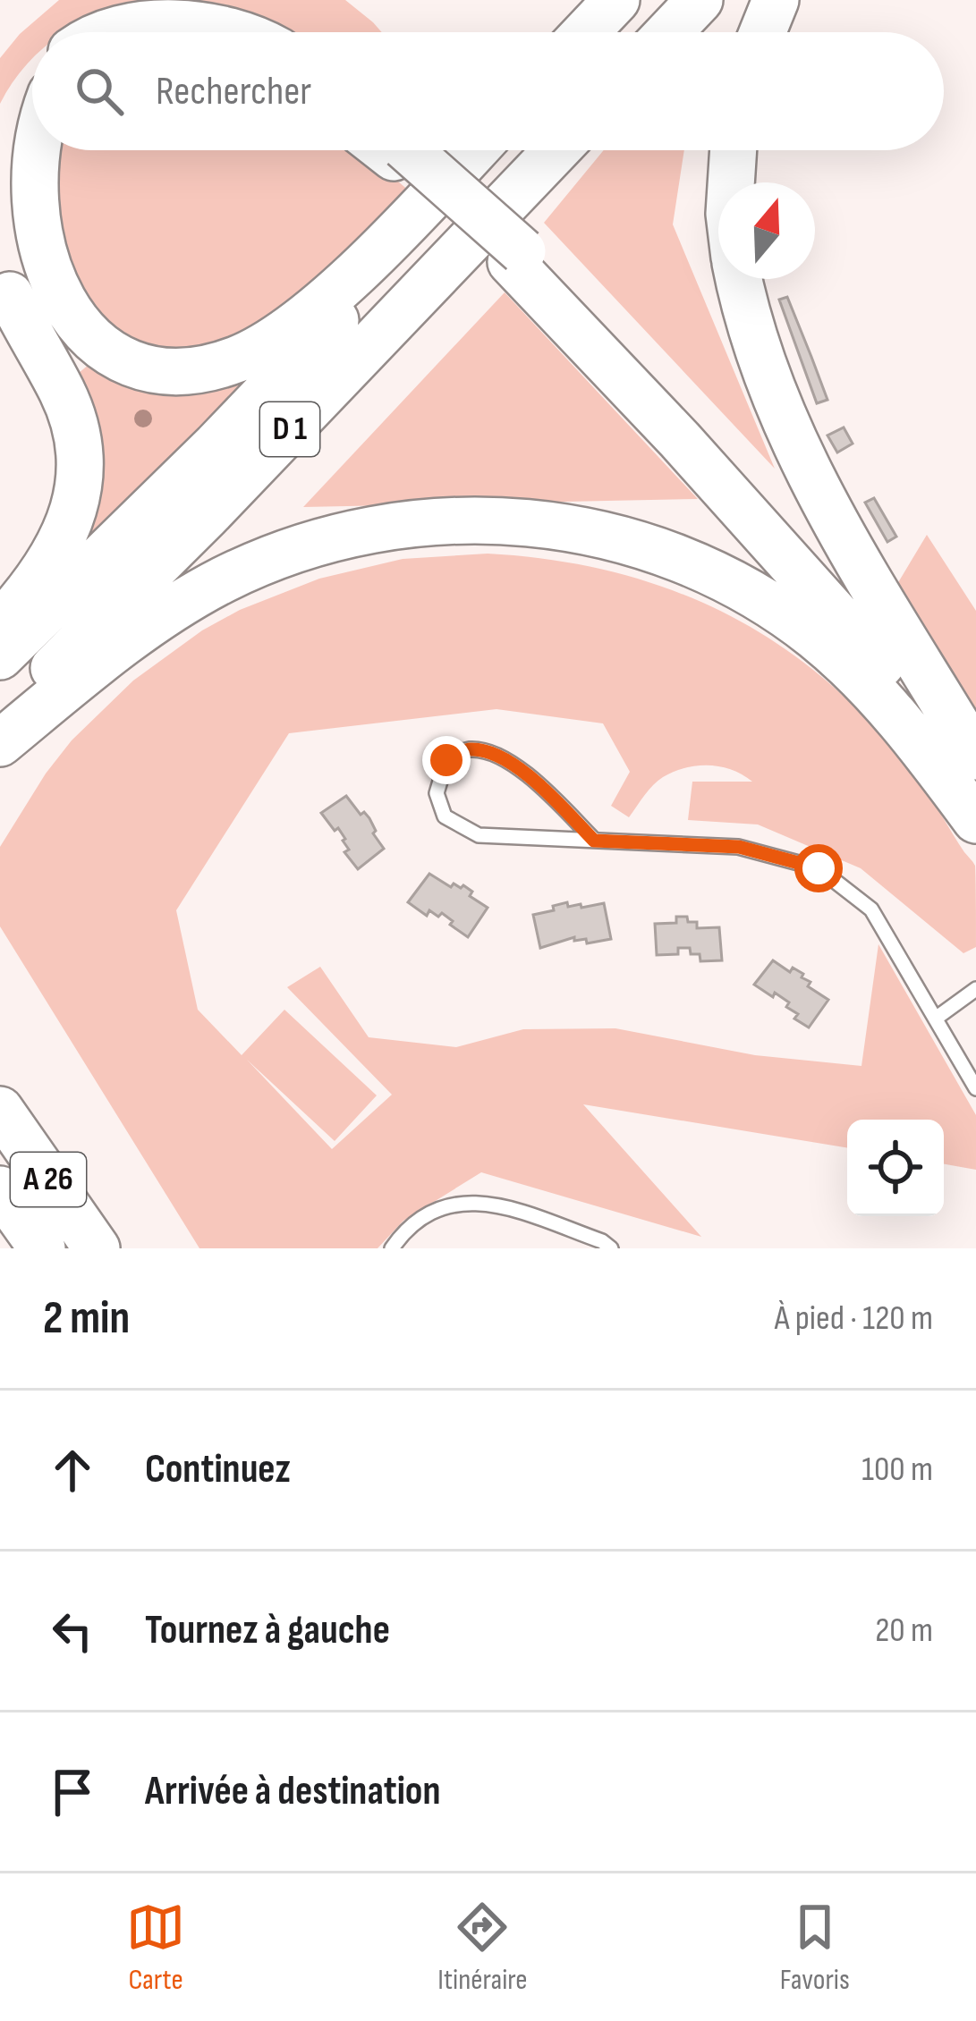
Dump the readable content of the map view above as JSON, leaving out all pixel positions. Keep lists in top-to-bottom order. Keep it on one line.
{"streets":{"highway":["D 1","A 26"]},"north":"top","page":{"search":"Rechercher","heading":["2 min","À pied · 120 m"],"list":[["Continuez","100 m"],["Tournez à gauche","20 m"],"Arrivée à destination"],"nav":["Carte","Itinéraire","Favoris"]}}
